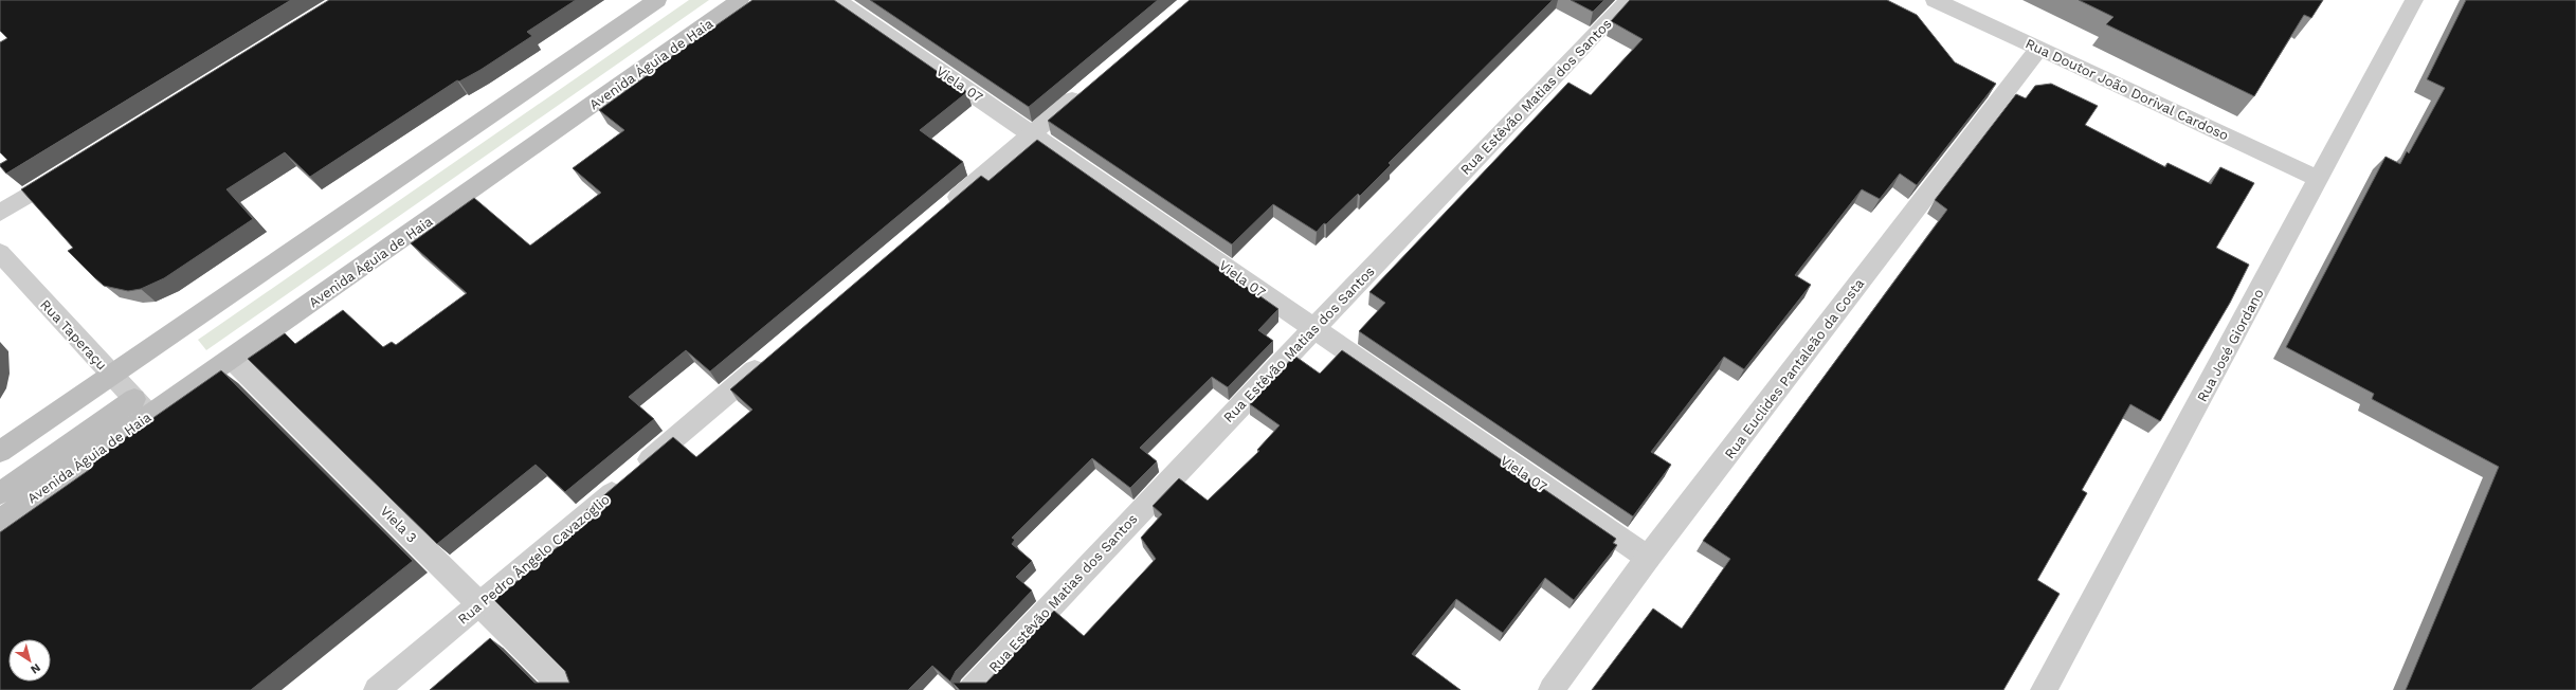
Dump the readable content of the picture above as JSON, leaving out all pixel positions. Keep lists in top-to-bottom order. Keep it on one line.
{"streets":{"main road":["Avenida Águia de Haia"],"street":["Viela 07","Rua Doutor João Dorival Cardoso","Rua Estêvão Matias dos Santos","Rua Taperaçu","Rua José Giordano","Rua Euclides Pantaleão da Costa","Viela 3","Rua Pedro Ângelo Cavazoglio"]},"crossings":[["Avenida Águia de Haia","Rua Taperaçu"],["Avenida Águia de Haia","Viela 3"],["Viela 07","Rua Estêvão Matias dos Santos"],["Viela 07","Rua Euclides Pantaleão da Costa"],["Rua Doutor João Dorival Cardoso","Rua José Giordano"],["Rua Doutor João Dorival Cardoso","Rua Euclides Pantaleão da Costa"],["Viela 3","Rua Pedro Ângelo Cavazoglio"]],"north":"bottom right"}
